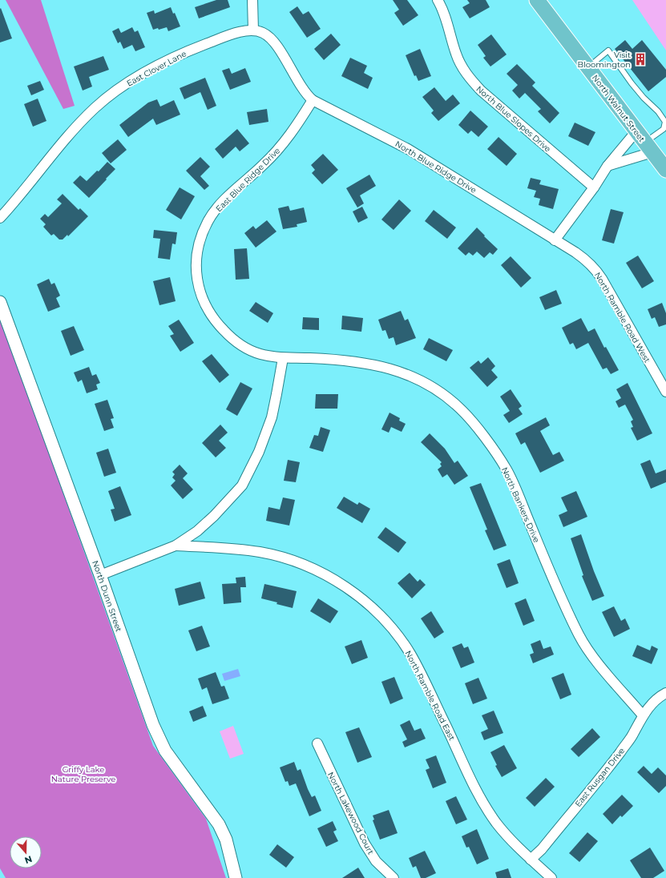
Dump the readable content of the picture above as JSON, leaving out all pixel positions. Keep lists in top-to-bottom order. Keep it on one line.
{"streets":{"main road":["North Walnut Street"],"street":["East Clover Lane","North Blue Slopes Drive","North Blue Ridge Drive","East Blue Ridge Drive","North Ramble Road West","North Bankers Drive","North Dunn Street","North Ramble Road East","East Rusgan Drive","North Lakewood Court"]},"crossings":[["North Blue Ridge Drive","East Blue Ridge Drive"],["North Blue Ridge Drive","North Ramble Road West"],["East Blue Ridge Drive","North Bankers Drive"],["North Bankers Drive","East Rusgan Drive"],["North Ramble Road East","East Rusgan Drive"]],"parks":["Griffy Lake Nature Preserve"],"places":{"building":["Visit Bloomington"]},"north":"bottom"}
